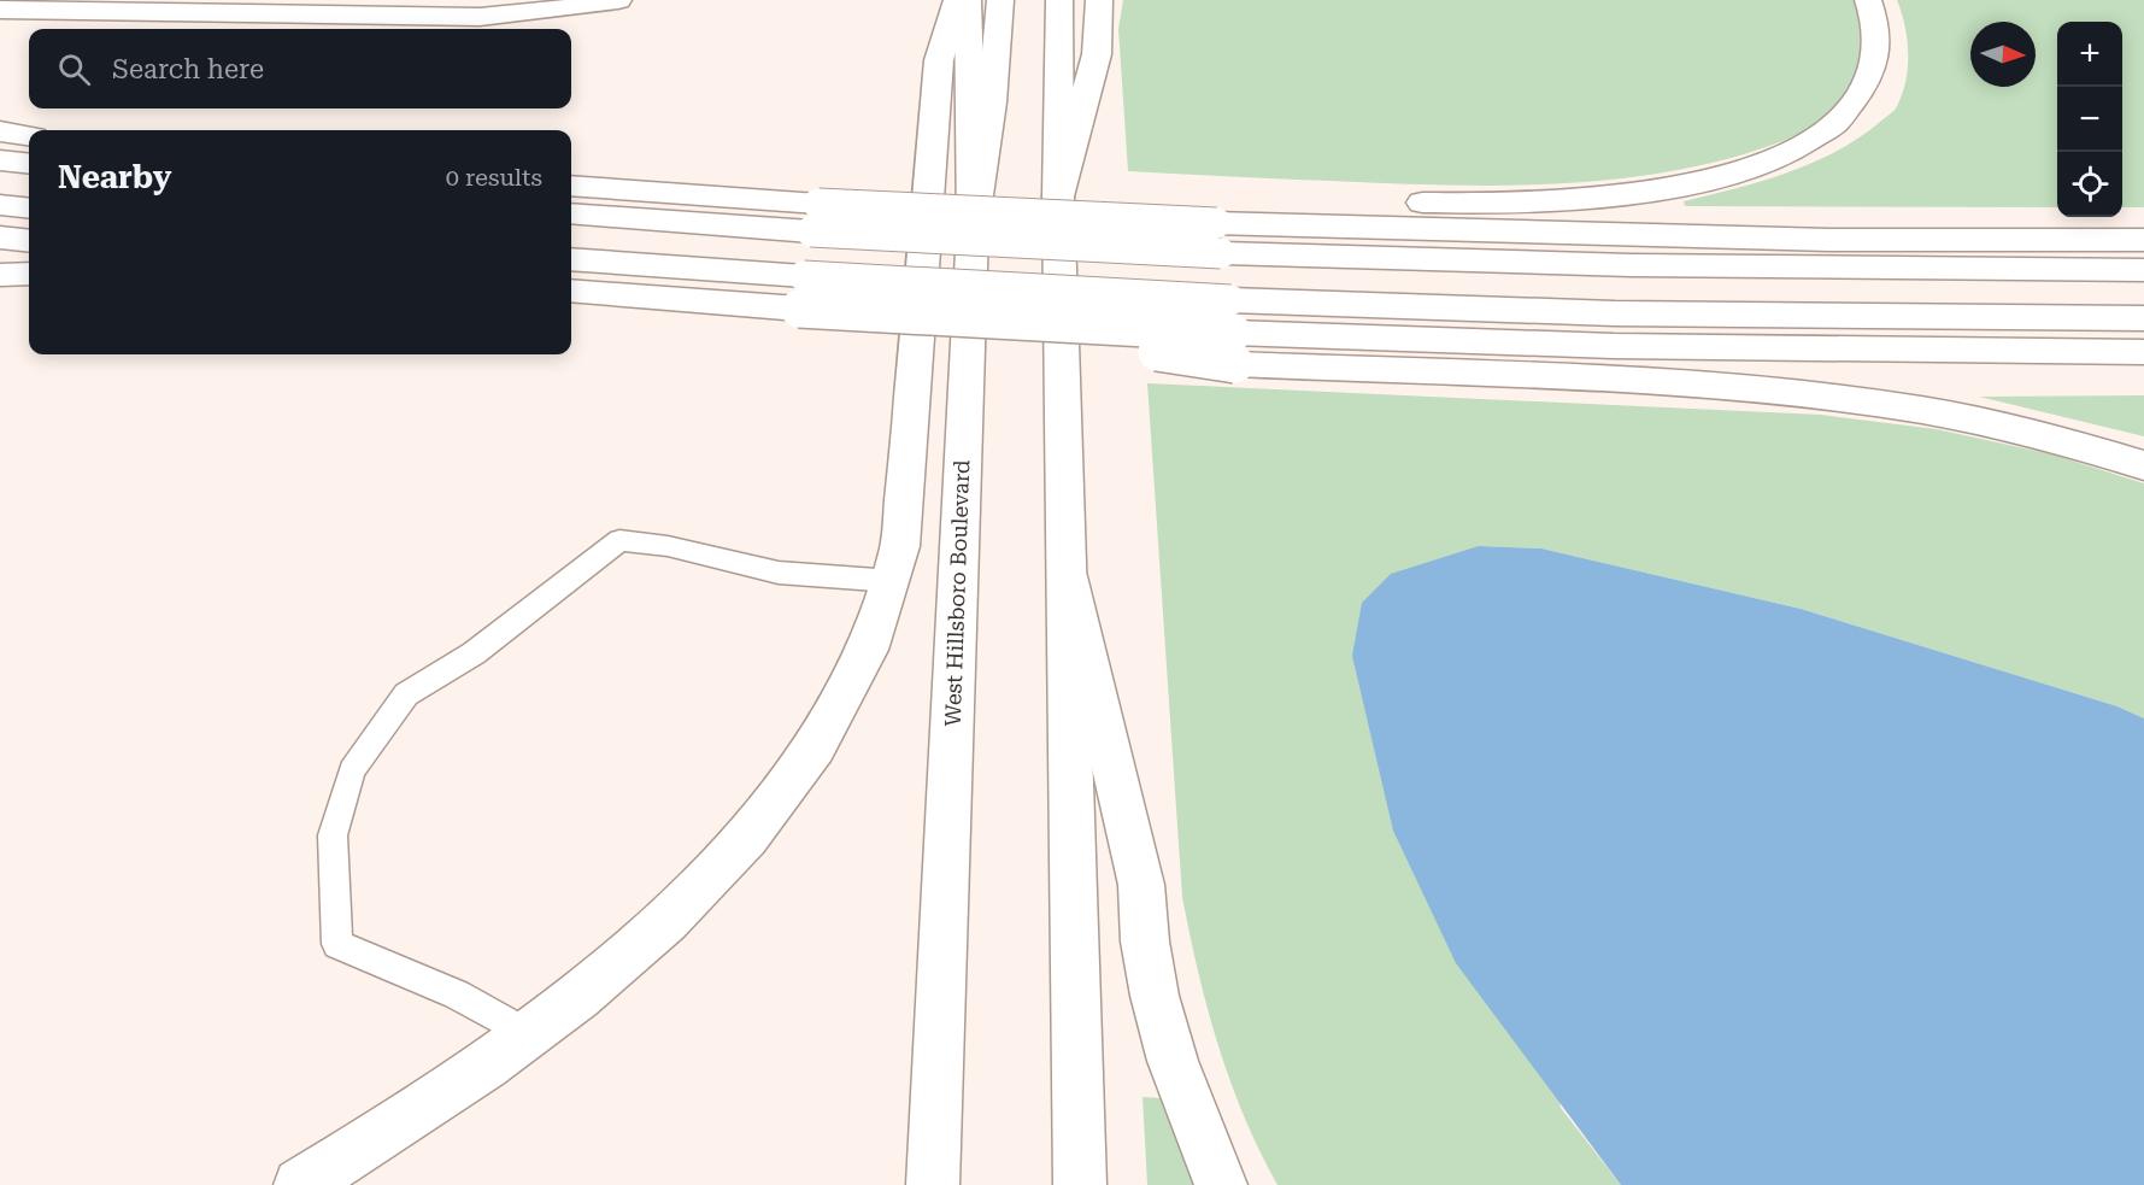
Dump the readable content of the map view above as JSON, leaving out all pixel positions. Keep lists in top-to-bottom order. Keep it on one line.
{"streets":{"main road":["West Hillsboro Boulevard"]},"north":"right","page":{"map_buttons":["+","−"],"search":"Search here","heading":["Nearby","0 results"]}}
